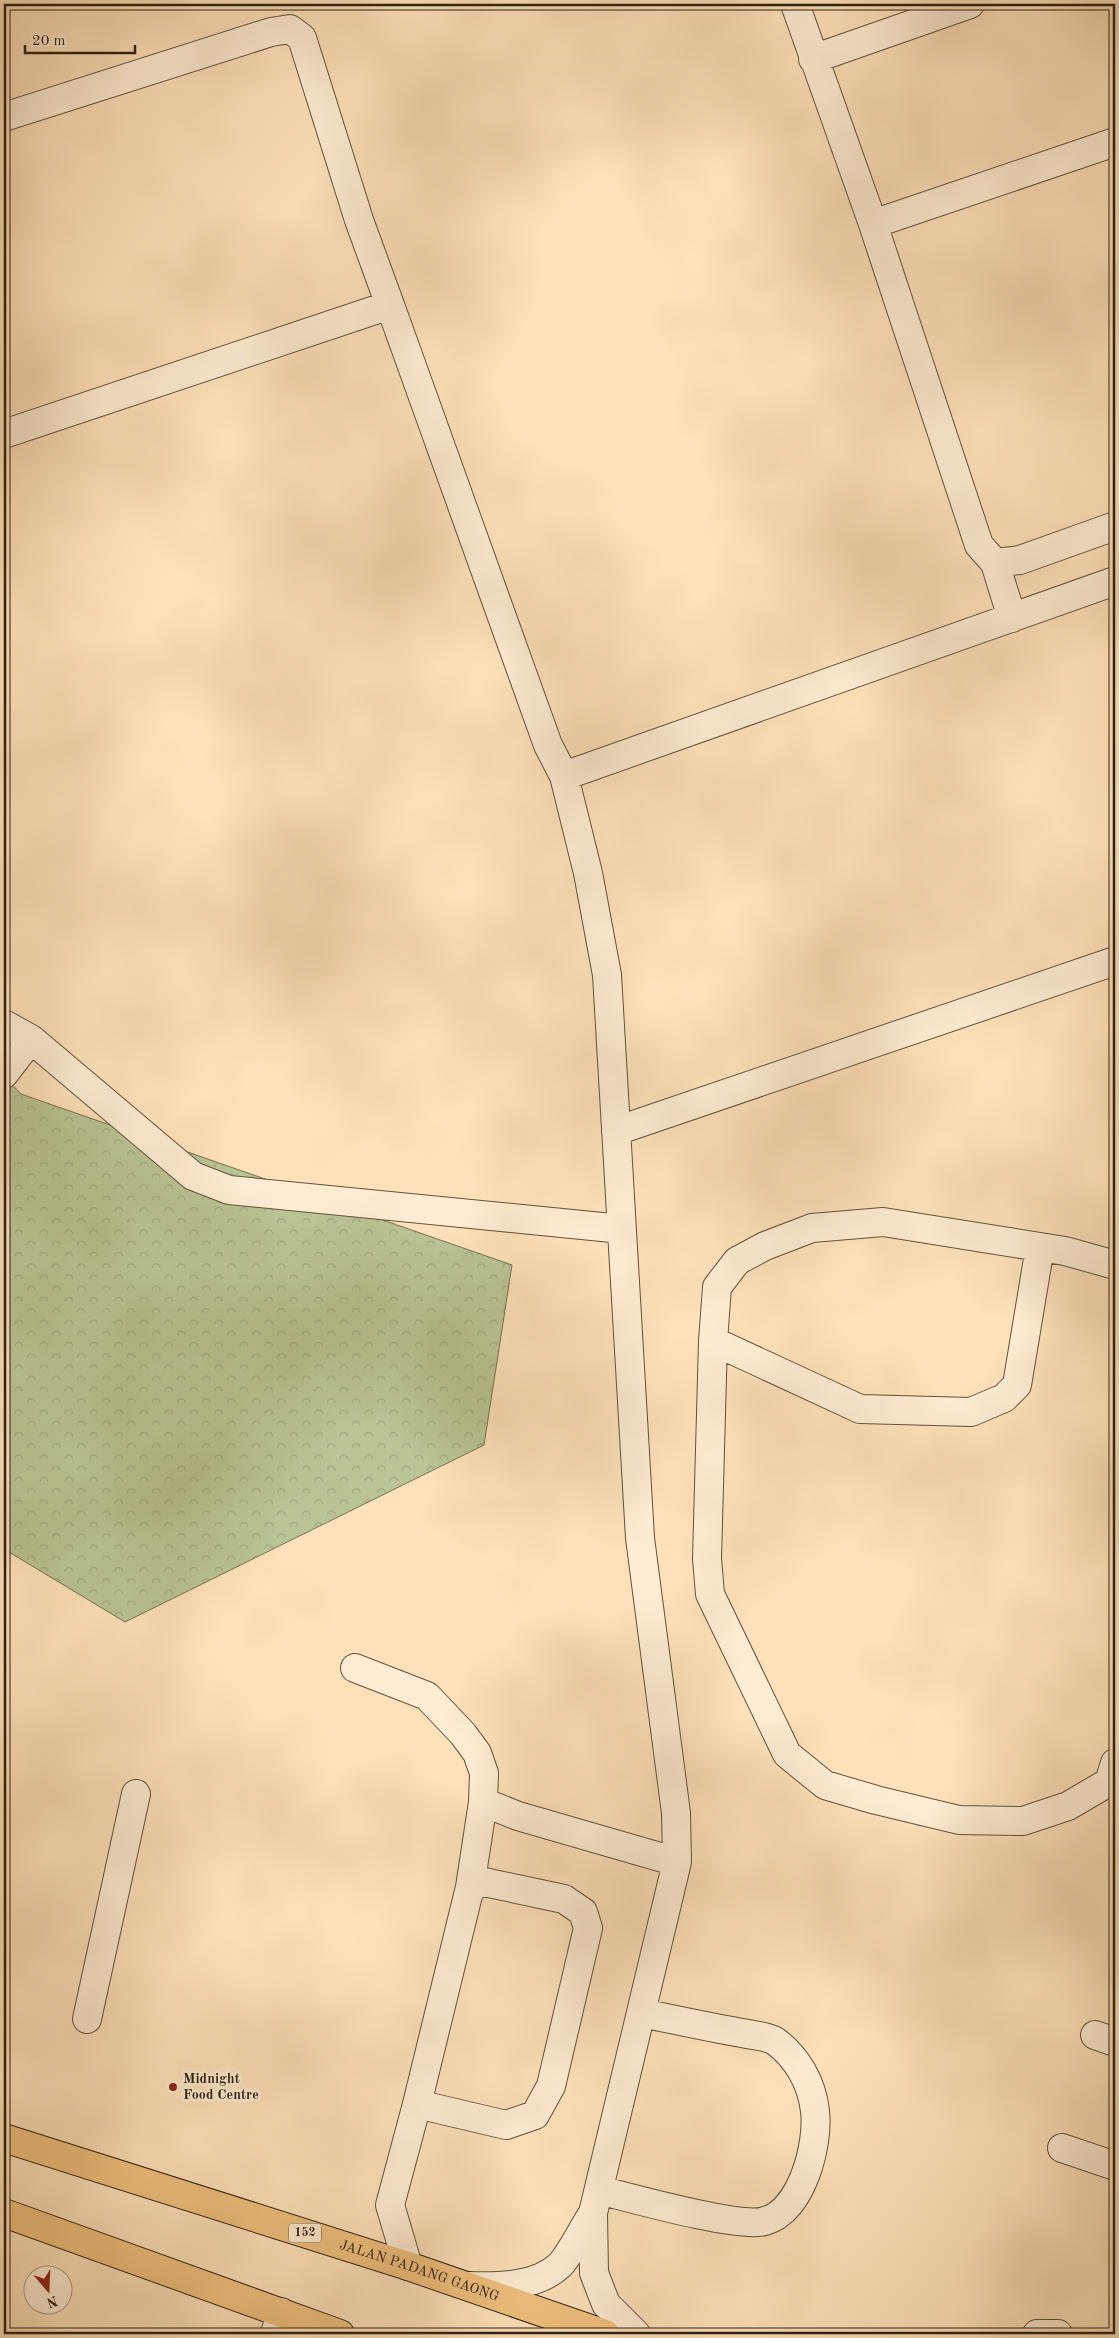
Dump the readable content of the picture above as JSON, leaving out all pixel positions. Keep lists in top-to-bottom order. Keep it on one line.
{"streets":{"main road":["152","JALAN PADANG GAONG"]},"places":["Midnight Food Centre"],"scale_bar":"20 m","north":"bottom"}
